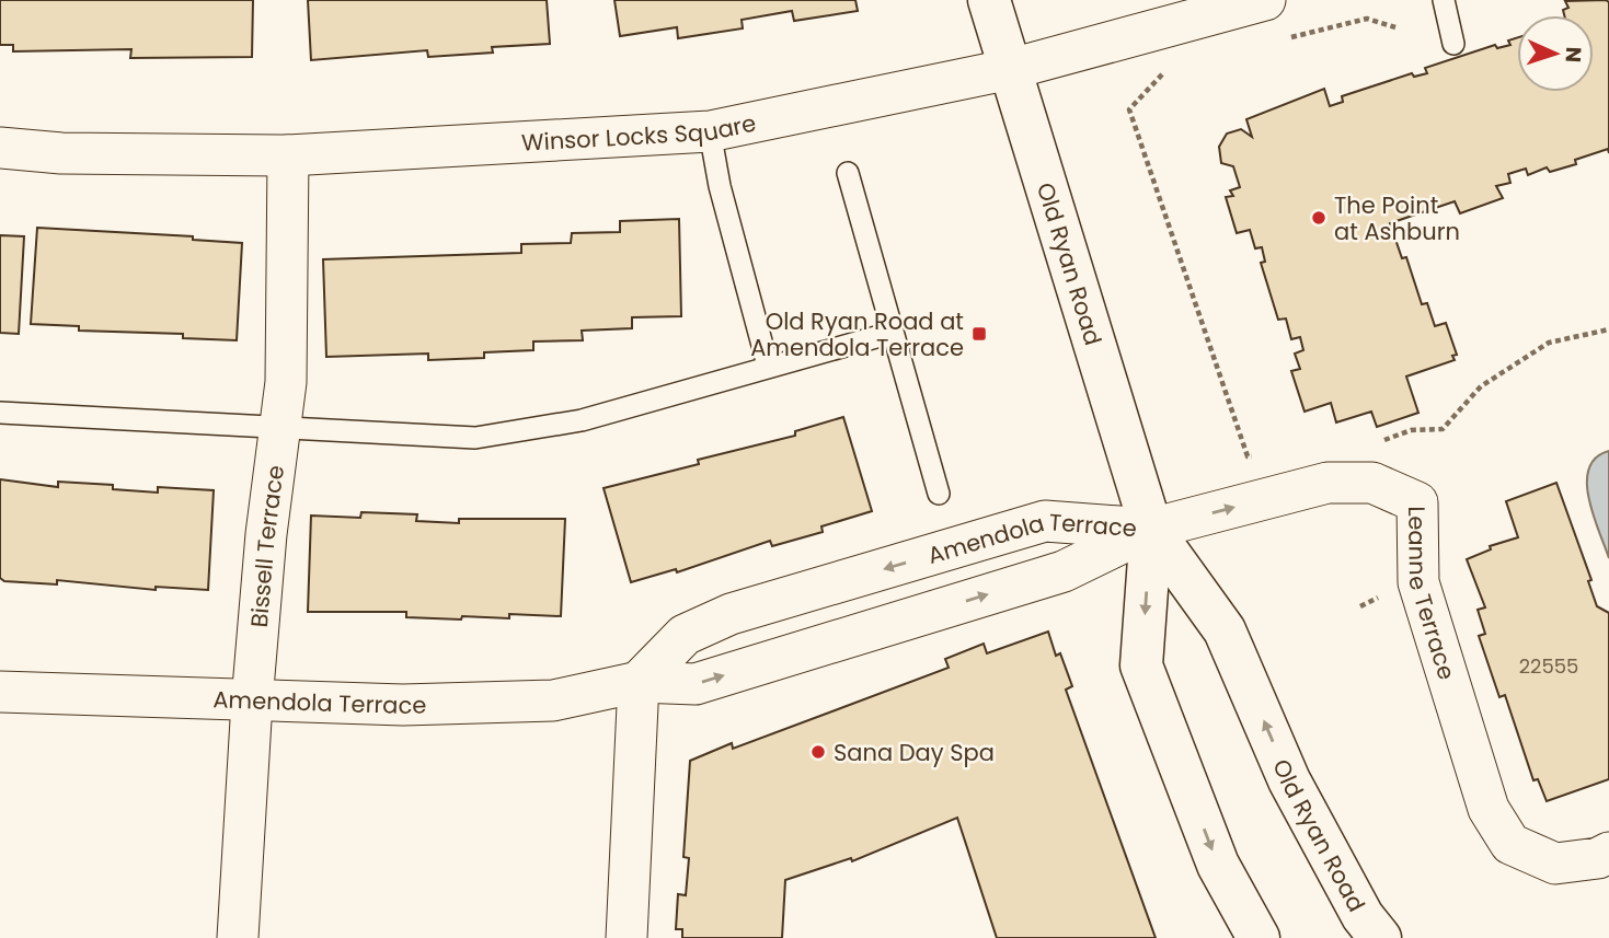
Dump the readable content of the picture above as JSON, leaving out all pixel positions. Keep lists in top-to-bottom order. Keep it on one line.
{"streets":{"street":["Winsor Locks Square","Old Ryan Road","Amendola Terrace","Bissell Terrace","Leanne Terrace"]},"crossings":[["Winsor Locks Square","Old Ryan Road"],["Winsor Locks Square","Bissell Terrace"],["Old Ryan Road","Amendola Terrace"],["Old Ryan Road","Leanne Terrace"],["Amendola Terrace","Bissell Terrace"],["Amendola Terrace","Leanne Terrace"]],"places":{"other":["The Point at Ashburn","Sana Day Spa"],"transit":["Old Ryan Road at Amendola Terrace"]},"house_numbers":["22555"],"north":"right"}
